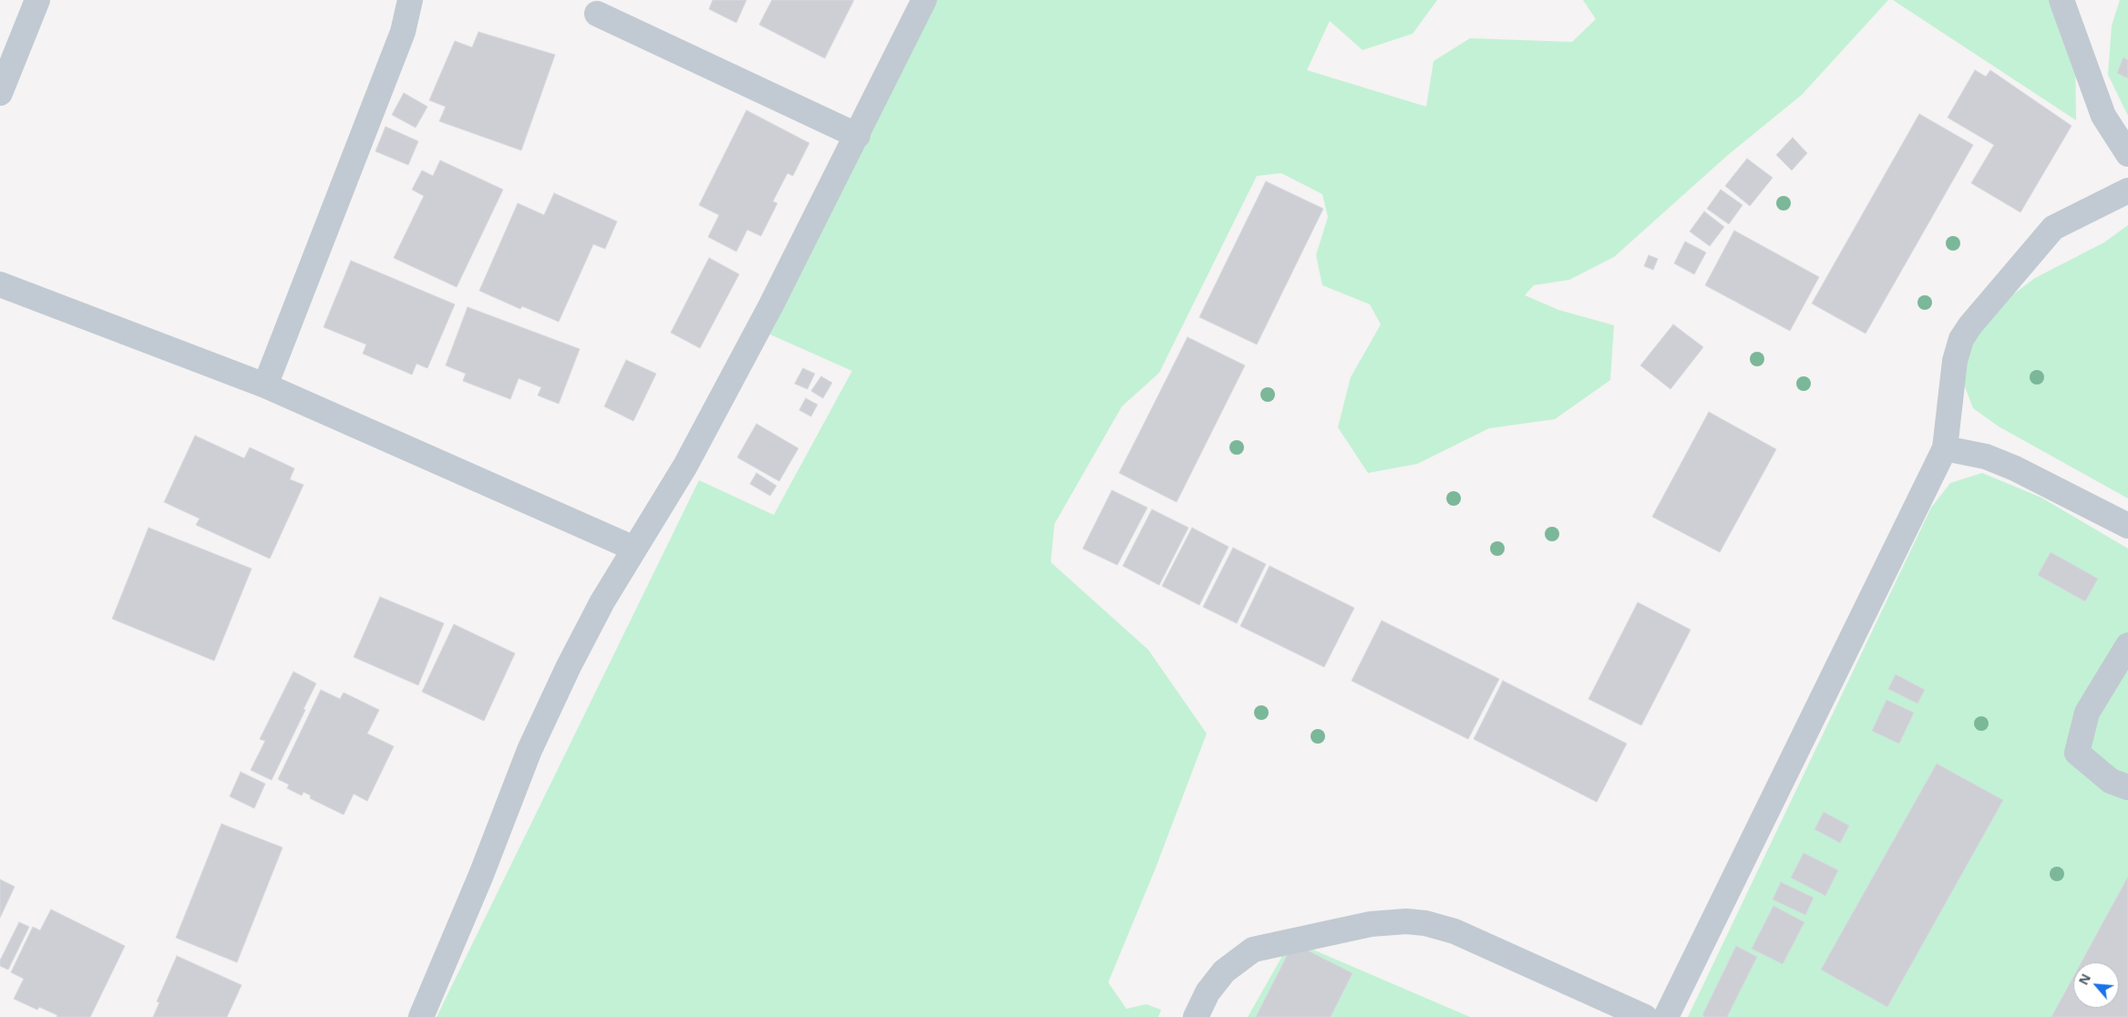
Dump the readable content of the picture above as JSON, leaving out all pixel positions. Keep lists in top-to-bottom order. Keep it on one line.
{"north":"top left"}
